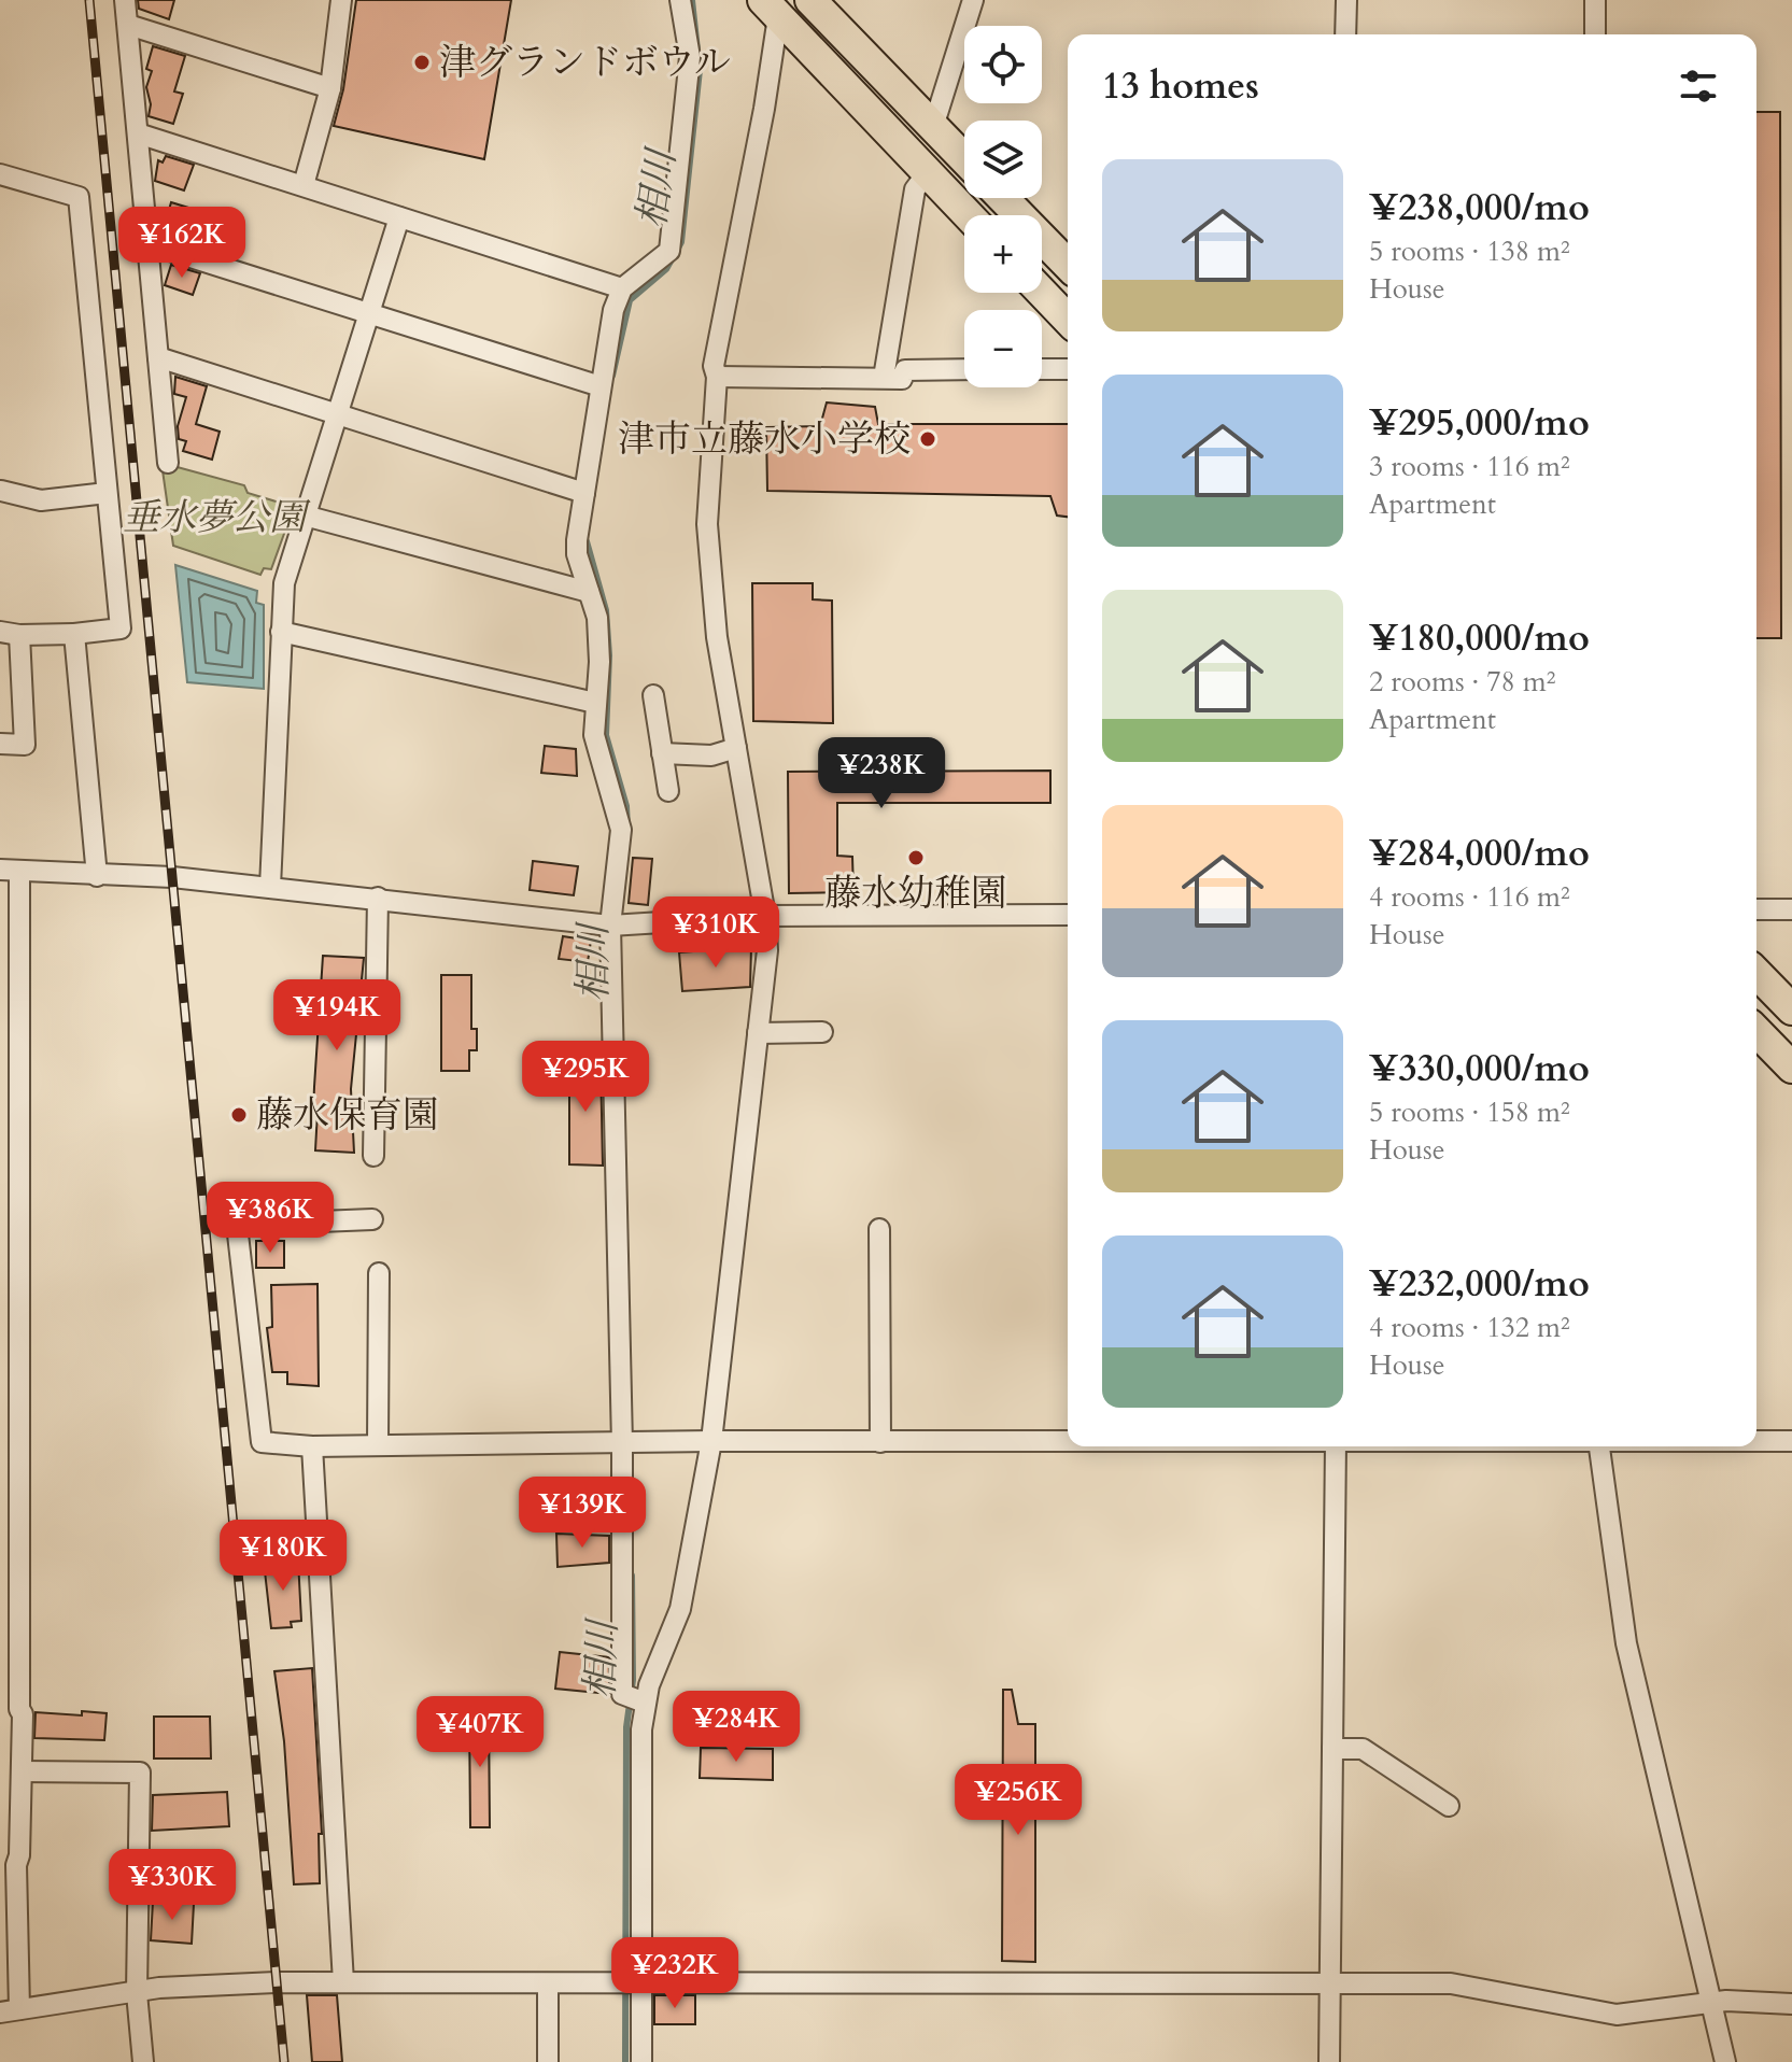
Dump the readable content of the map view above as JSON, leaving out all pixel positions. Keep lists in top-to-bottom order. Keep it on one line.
{"water":["相川"],"parks":["垂水夢公園"],"places":["津グランドボウル","津市立藤水小学校","藤水幼稚園","藤水保育園"],"page":{"map_buttons":["+","−"],"heading":"13 homes","list":[{"name":"¥238,000/mo","note":"5 rooms · 138 m² · House"},{"name":"¥295,000/mo","note":"3 rooms · 116 m² · Apartment"},{"name":"¥180,000/mo","note":"2 rooms · 78 m² · Apartment"},{"name":"¥284,000/mo","note":"4 rooms · 116 m² · House"},{"name":"¥330,000/mo","note":"5 rooms · 158 m² · House"},{"name":"¥232,000/mo","note":"4 rooms · 132 m² · House"}],"price":["¥162K","¥238K","¥310K","¥194K","¥295K","¥386K","¥139K","¥180K","¥284K","¥407K","¥256K","¥330K","¥232K"]}}
